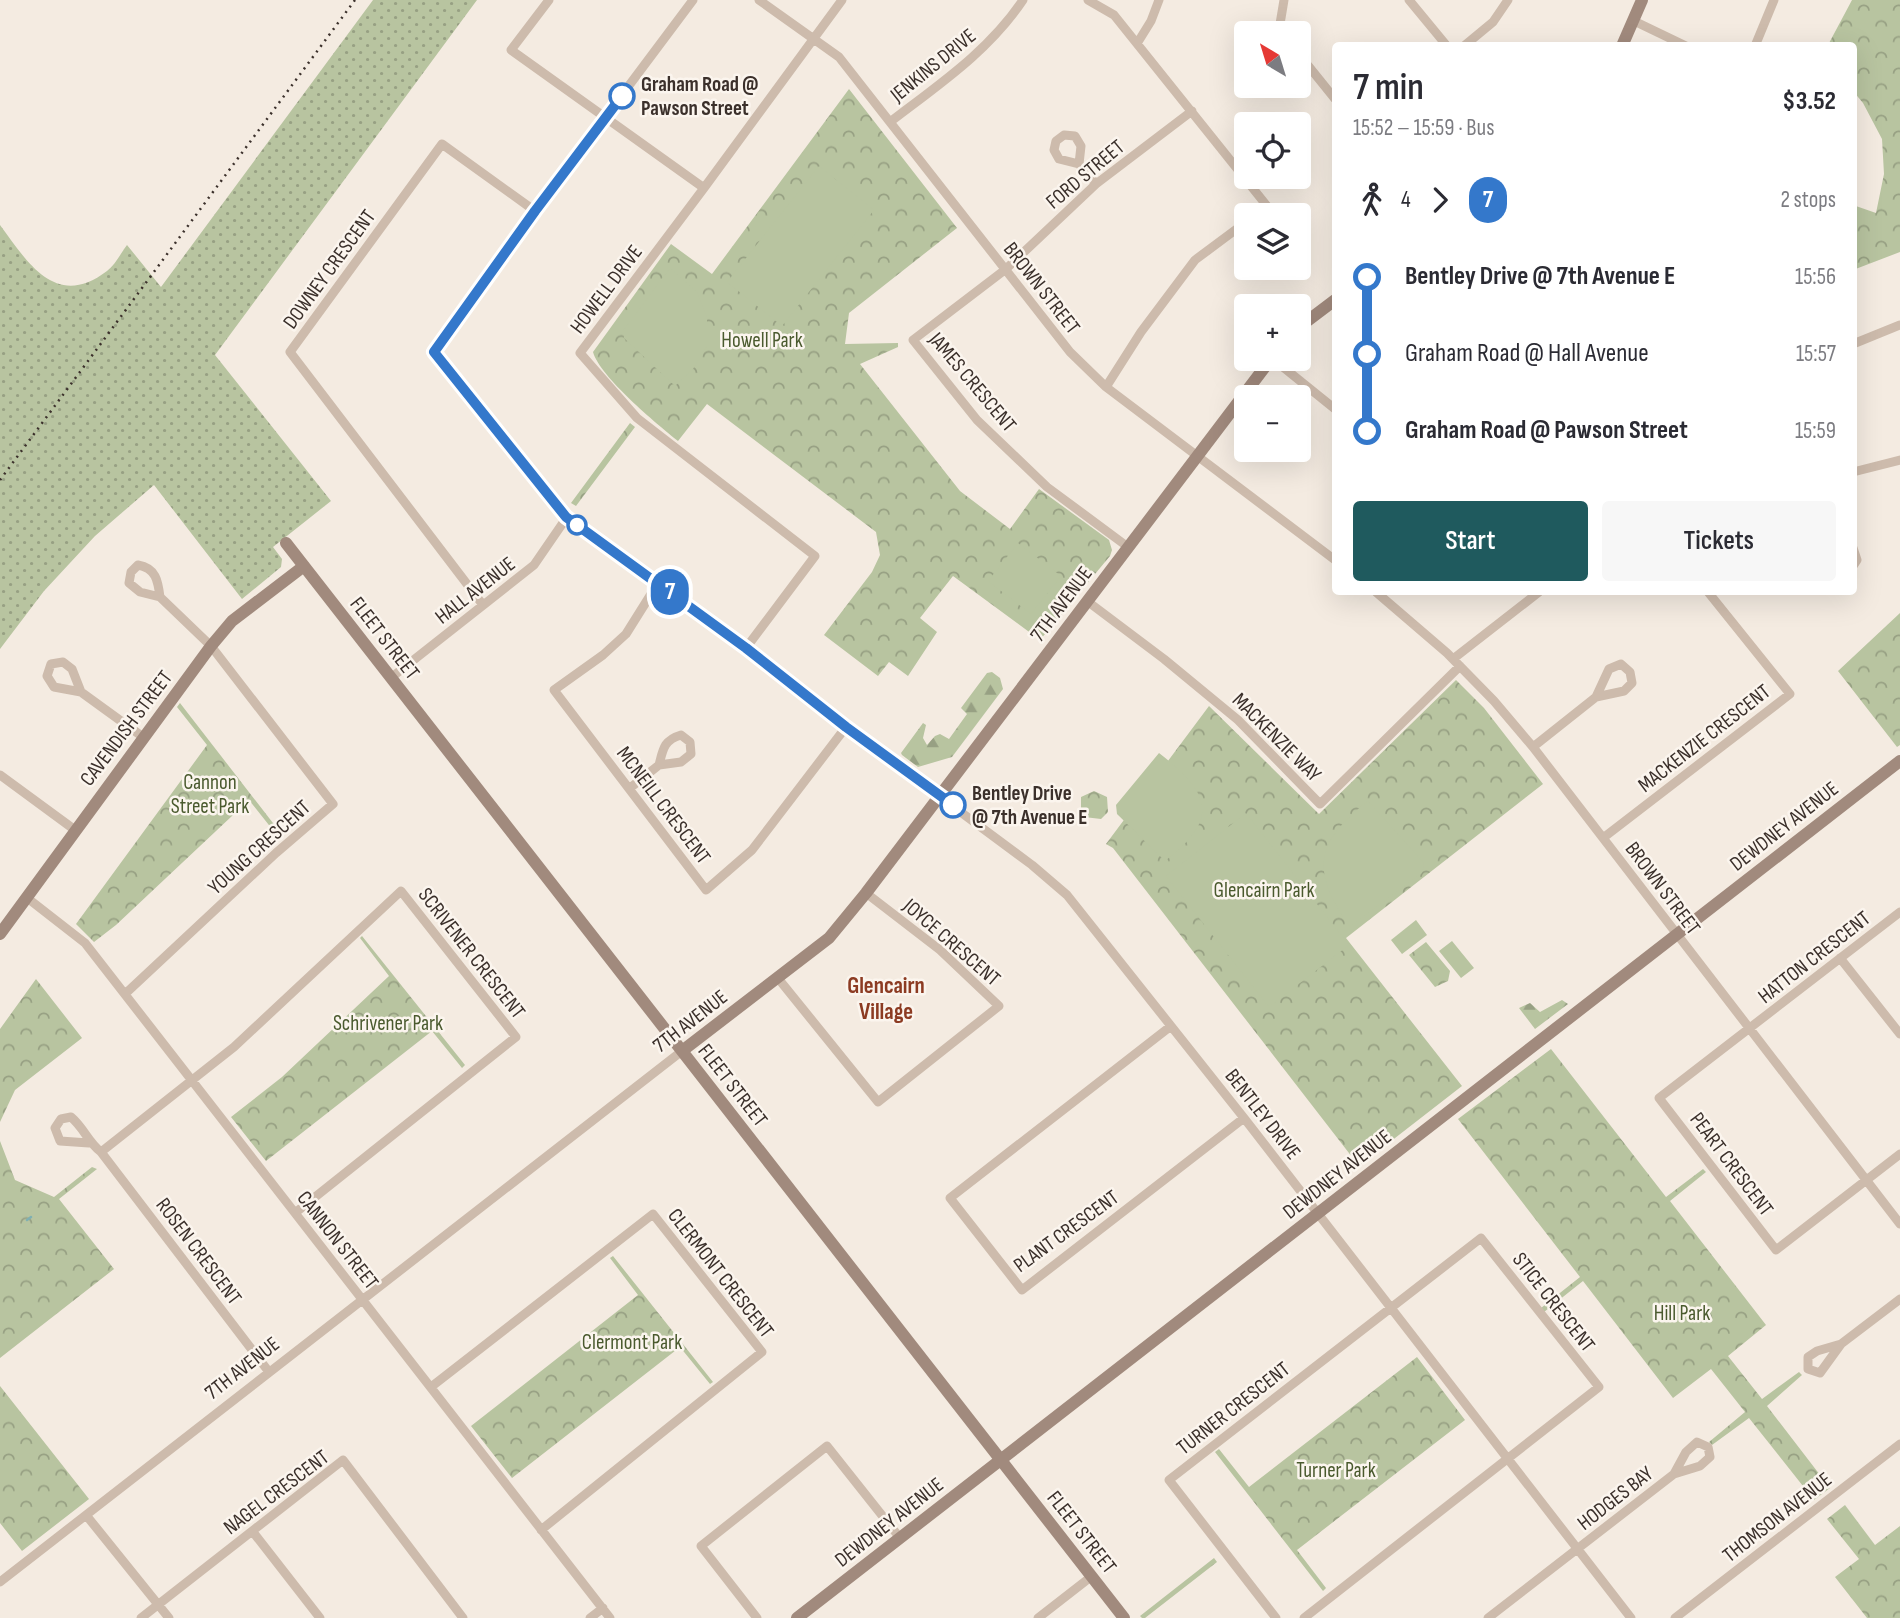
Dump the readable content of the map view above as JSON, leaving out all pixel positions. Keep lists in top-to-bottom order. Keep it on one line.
{"streets":{"street":["JENKINS DRIVE","FORD STREET","DOWNEY CRESCENT","BROWN STREET","HOWELL DRIVE","JAMES CRESCENT","HALL AVENUE","7TH AVENUE","FLEET STREET","CAVENDISH STREET","MACKENZIE WAY","MACKENZIE CRESCENT","MCNEILL CRESCENT","DEWDNEY AVENUE","YOUNG CRESCENT","JOYCE CRESCENT","SCRIVENER CRESCENT","HATTON CRESCENT","BENTLEY DRIVE","PEART CRESCENT","PLANT CRESCENT","CANNON STREET","ROSEN CRESCENT","CLERMONT CRESCENT","STICE CRESCENT","TURNER CRESCENT","NAGEL CRESCENT","HODGES BAY","THOMSON AVENUE"]},"crossings":[["JENKINS DRIVE","BROWN STREET"],["FORD STREET","BROWN STREET"],["FORD STREET","JAMES CRESCENT"],["DOWNEY CRESCENT","HALL AVENUE"],["DOWNEY CRESCENT","BENTLEY DRIVE"],["BROWN STREET","HOWELL DRIVE"],["BROWN STREET","JAMES CRESCENT"],["BROWN STREET","7TH AVENUE"],["BROWN STREET","MACKENZIE WAY"],["BROWN STREET","MACKENZIE CRESCENT"],["BROWN STREET","DEWDNEY AVENUE"],["BROWN STREET","HATTON CRESCENT"],["BROWN STREET","PEART CRESCENT"],["HOWELL DRIVE","BENTLEY DRIVE"],["JAMES CRESCENT","7TH AVENUE"],["HALL AVENUE","FLEET STREET"],["HALL AVENUE","BENTLEY DRIVE"],["7TH AVENUE","FLEET STREET"],["7TH AVENUE","MACKENZIE WAY"],["7TH AVENUE","JOYCE CRESCENT"],["7TH AVENUE","BENTLEY DRIVE"],["7TH AVENUE","CANNON STREET"],["7TH AVENUE","ROSEN CRESCENT"],["FLEET STREET","CAVENDISH STREET"],["FLEET STREET","DEWDNEY AVENUE"],["CAVENDISH STREET","YOUNG CRESCENT"],["CAVENDISH STREET","CANNON STREET"],["MCNEILL CRESCENT","BENTLEY DRIVE"],["DEWDNEY AVENUE","BENTLEY DRIVE"],["YOUNG CRESCENT","CANNON STREET"],["SCRIVENER CRESCENT","CANNON STREET"],["HATTON CRESCENT","PEART CRESCENT"],["BENTLEY DRIVE","PLANT CRESCENT"],["BENTLEY DRIVE","STICE CRESCENT"],["BENTLEY DRIVE","TURNER CRESCENT"],["BENTLEY DRIVE","HODGES BAY"],["CANNON STREET","CLERMONT CRESCENT"],["STICE CRESCENT","TURNER CRESCENT"]],"districts":["Glencairn Village"],"parks":["Howell Park","Cannon Street Park","Glencairn Park","Schrivener Park","Hill Park","Clermont Park","Turner Park"],"places":["Graham Road @ Pawson Street","Bentley Drive @ 7th Avenue E"],"lines":["bus line 7"],"north":"top left","page":{"on_map":"7","map_buttons":["+","−"],"heading":["7 min","15:52 – 15:59 · Bus","$3.52"],"legs":["4","7","2 stops"],"list":[{"name":"Bentley Drive @ 7th Avenue E","value":"15:56"},{"name":"Graham Road @ Hall Avenue","value":"15:57"},{"name":"Graham Road @ Pawson Street","value":"15:59"}],"buttons":["Start","Tickets"]}}
